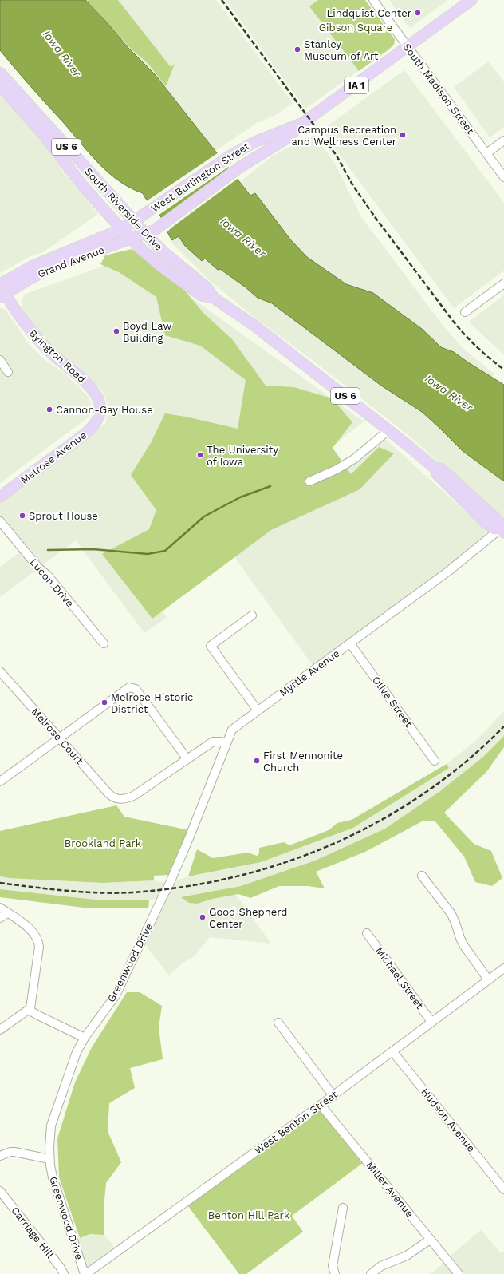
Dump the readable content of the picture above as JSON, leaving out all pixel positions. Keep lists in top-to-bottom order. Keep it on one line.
{"streets":{"main road":["IA 1","US 6","West Burlington Street","South Riverside Drive","Grand Avenue","Byington Road","Melrose Avenue"],"street":["South Madison Street","Lucon Drive","Myrtle Avenue","Olive Street","Melrose Court","Greenwood Drive","Michael Street","Hudson Avenue","West Benton Street","Miller Avenue","Carriage Hill"]},"crossings":[["South Madison Street","West Burlington Street"],["West Burlington Street","South Riverside Drive"],["West Burlington Street","Grand Avenue"],["South Riverside Drive","Grand Avenue"],["South Riverside Drive","Myrtle Avenue"],["Grand Avenue","Byington Road"],["Byington Road","Melrose Avenue"],["Myrtle Avenue","Olive Street"],["Myrtle Avenue","Greenwood Drive"],["Greenwood Drive","West Benton Street"],["Michael Street","West Benton Street"],["Hudson Avenue","West Benton Street"],["West Benton Street","Miller Avenue"]],"water":["Iowa River"],"parks":["Gibson Square","Brookland Park","Benton Hill Park"],"places":["Lindquist Center","Stanley Museum of Art","Campus Recreation and Wellness Center","Boyd Law Building","Cannon-Gay House","The University of Iowa","Sprout House","Melrose Historic District","First Mennonite Church","Good Shepherd Center"]}
